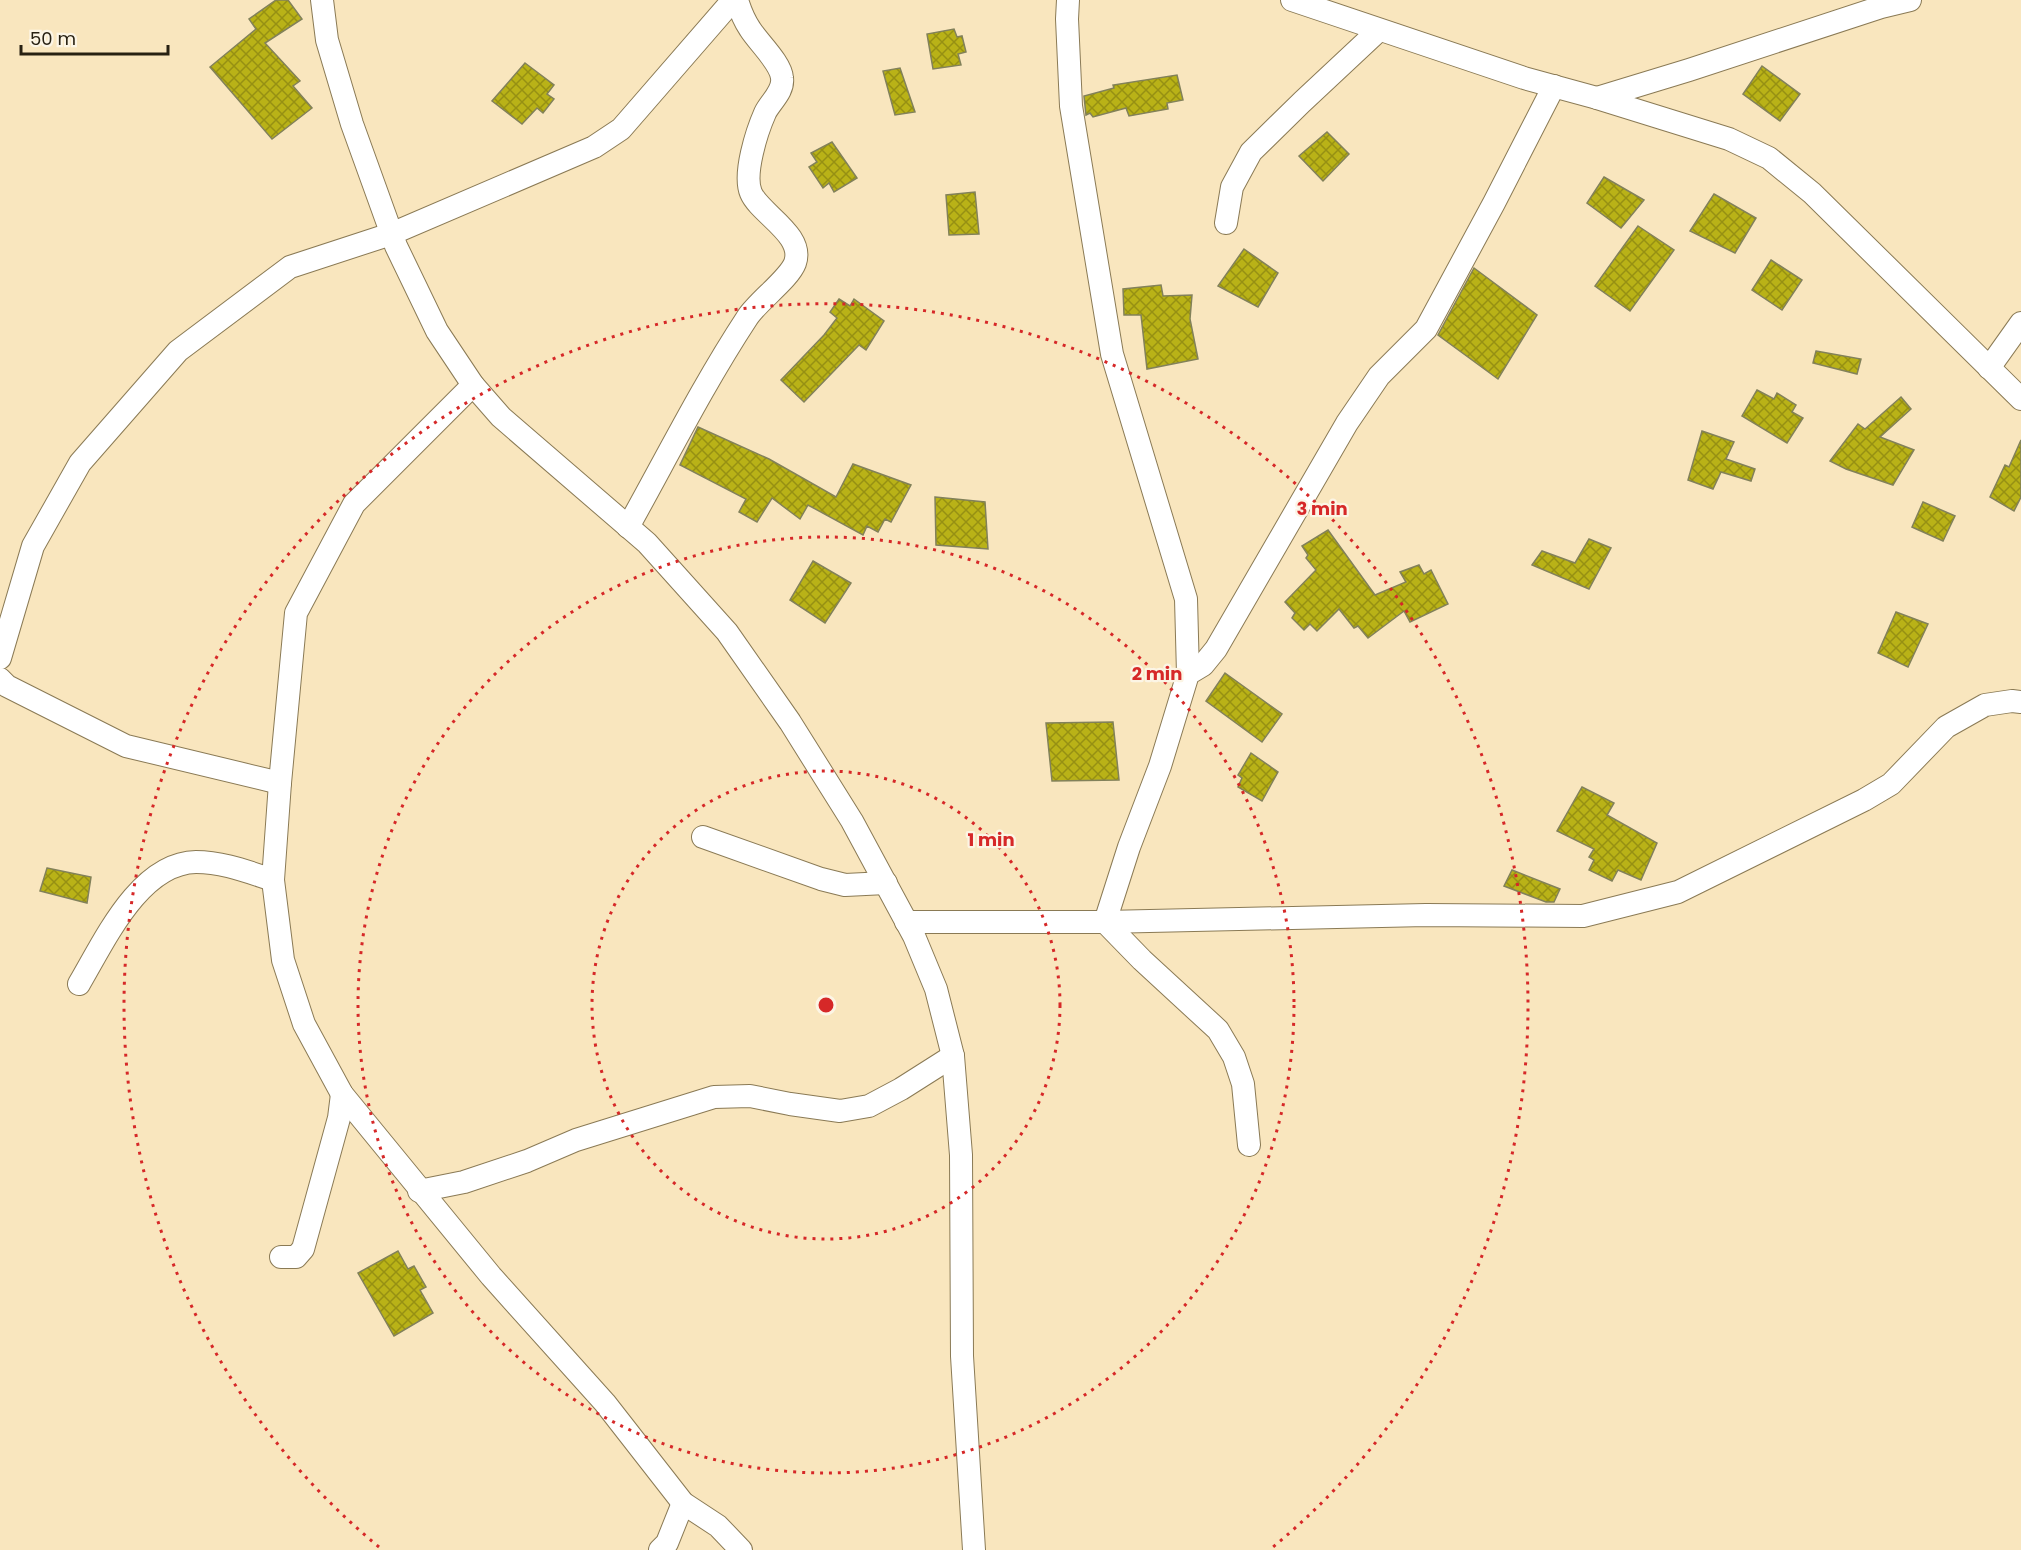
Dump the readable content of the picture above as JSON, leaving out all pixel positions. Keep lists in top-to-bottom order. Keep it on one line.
{"scale_bar":"50 m","rings":["3 min","2 min","1 min"]}
